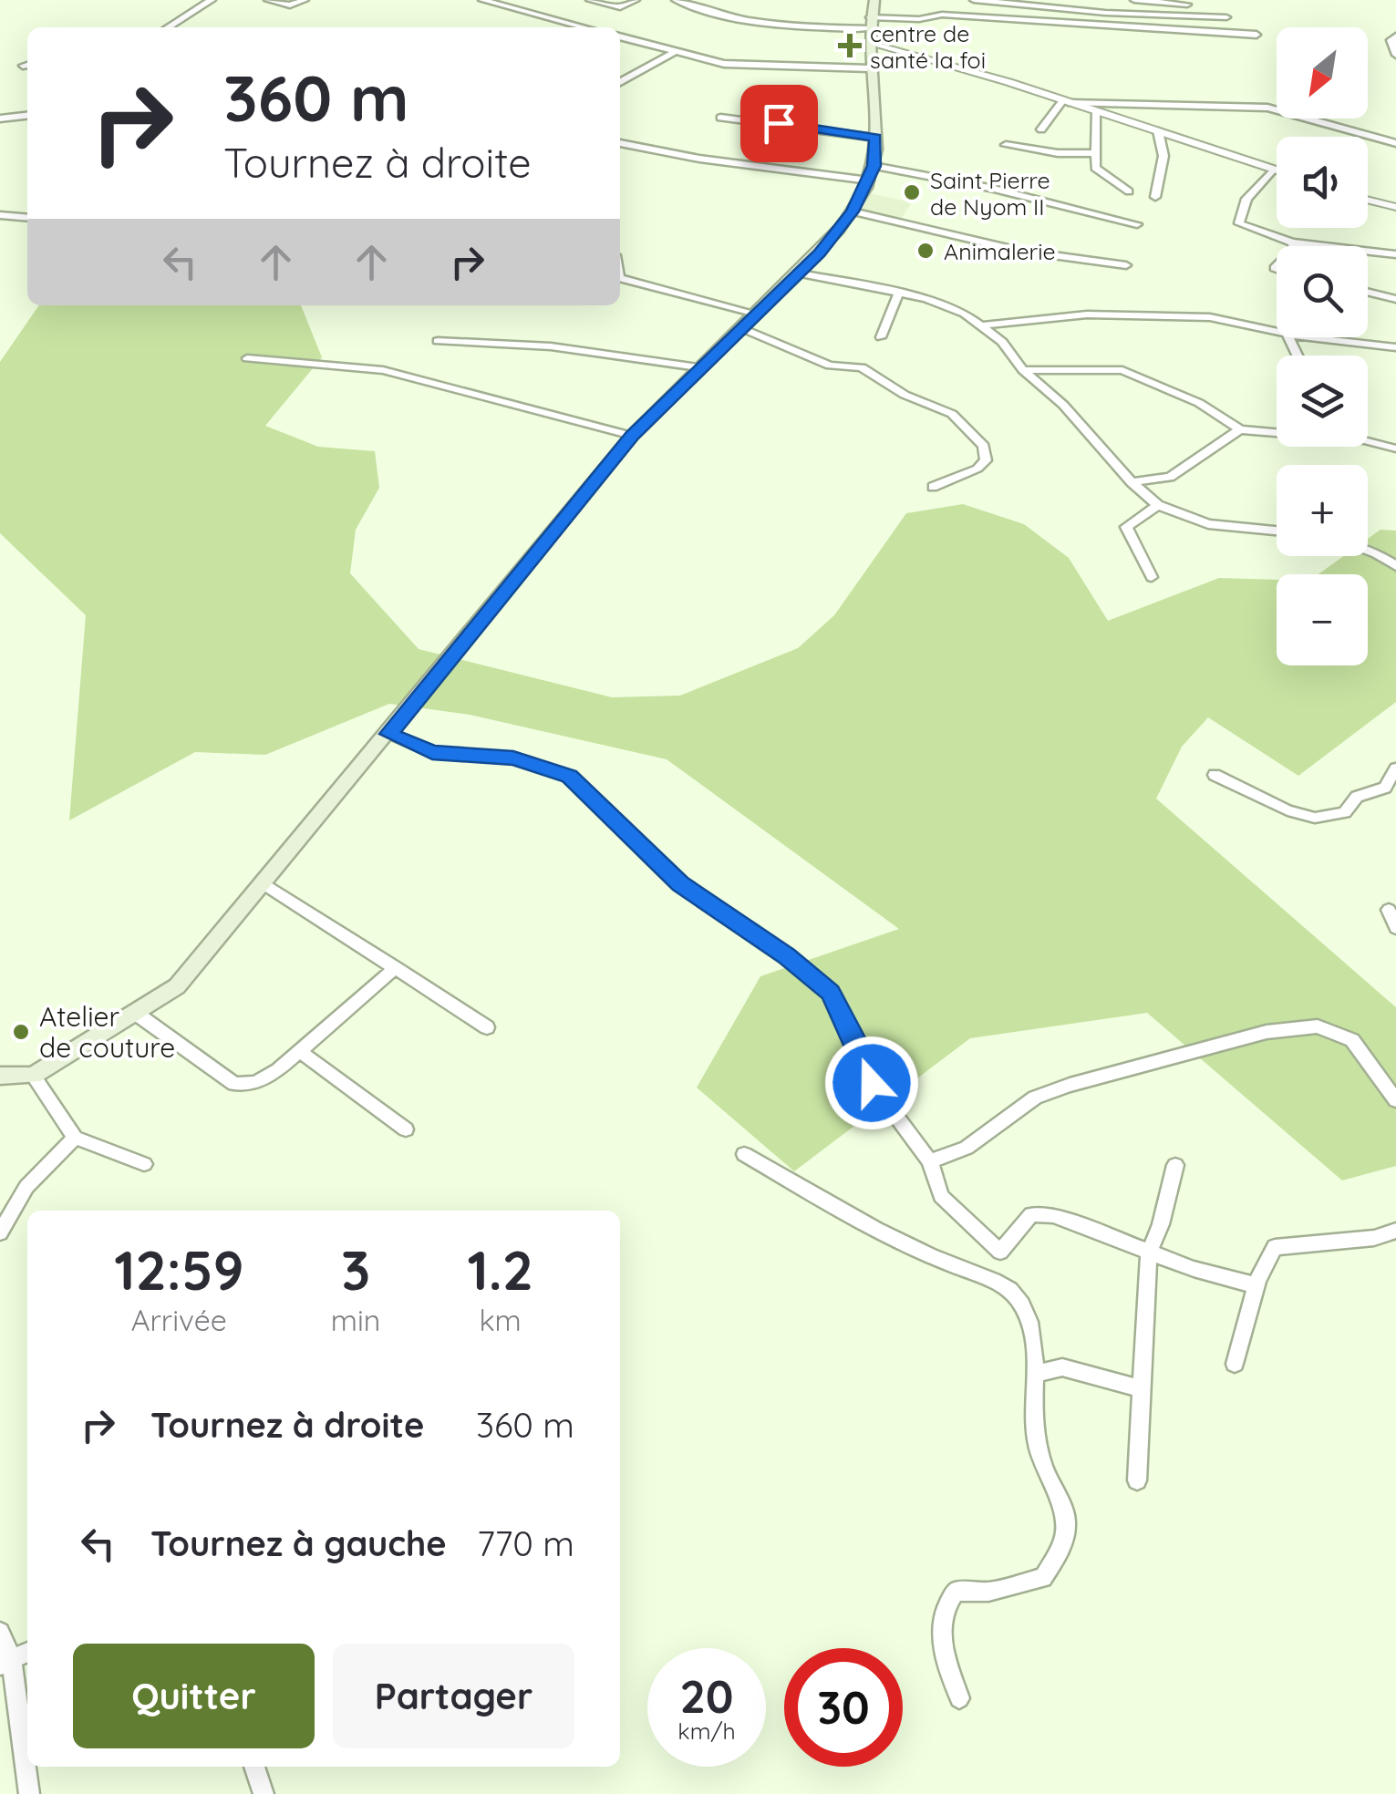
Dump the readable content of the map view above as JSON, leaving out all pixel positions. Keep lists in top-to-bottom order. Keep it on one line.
{"places":{"health":["centre de santé la foi"],"other":["Saint Pierre de Nyom II","Animalerie","Atelier de couture"]},"north":"bottom left","page":{"map_buttons":["+","−"],"turn":["360 m","Tournez à droite"],"eta":["12:59","Arrivée","3","min","1.2","km"],"list":[{"name":"Tournez à droite","value":"360 m"},{"name":"Tournez à gauche","value":"770 m"}],"buttons":["Quitter","Partager"],"speed":"20 km/h","limit":"30"}}
